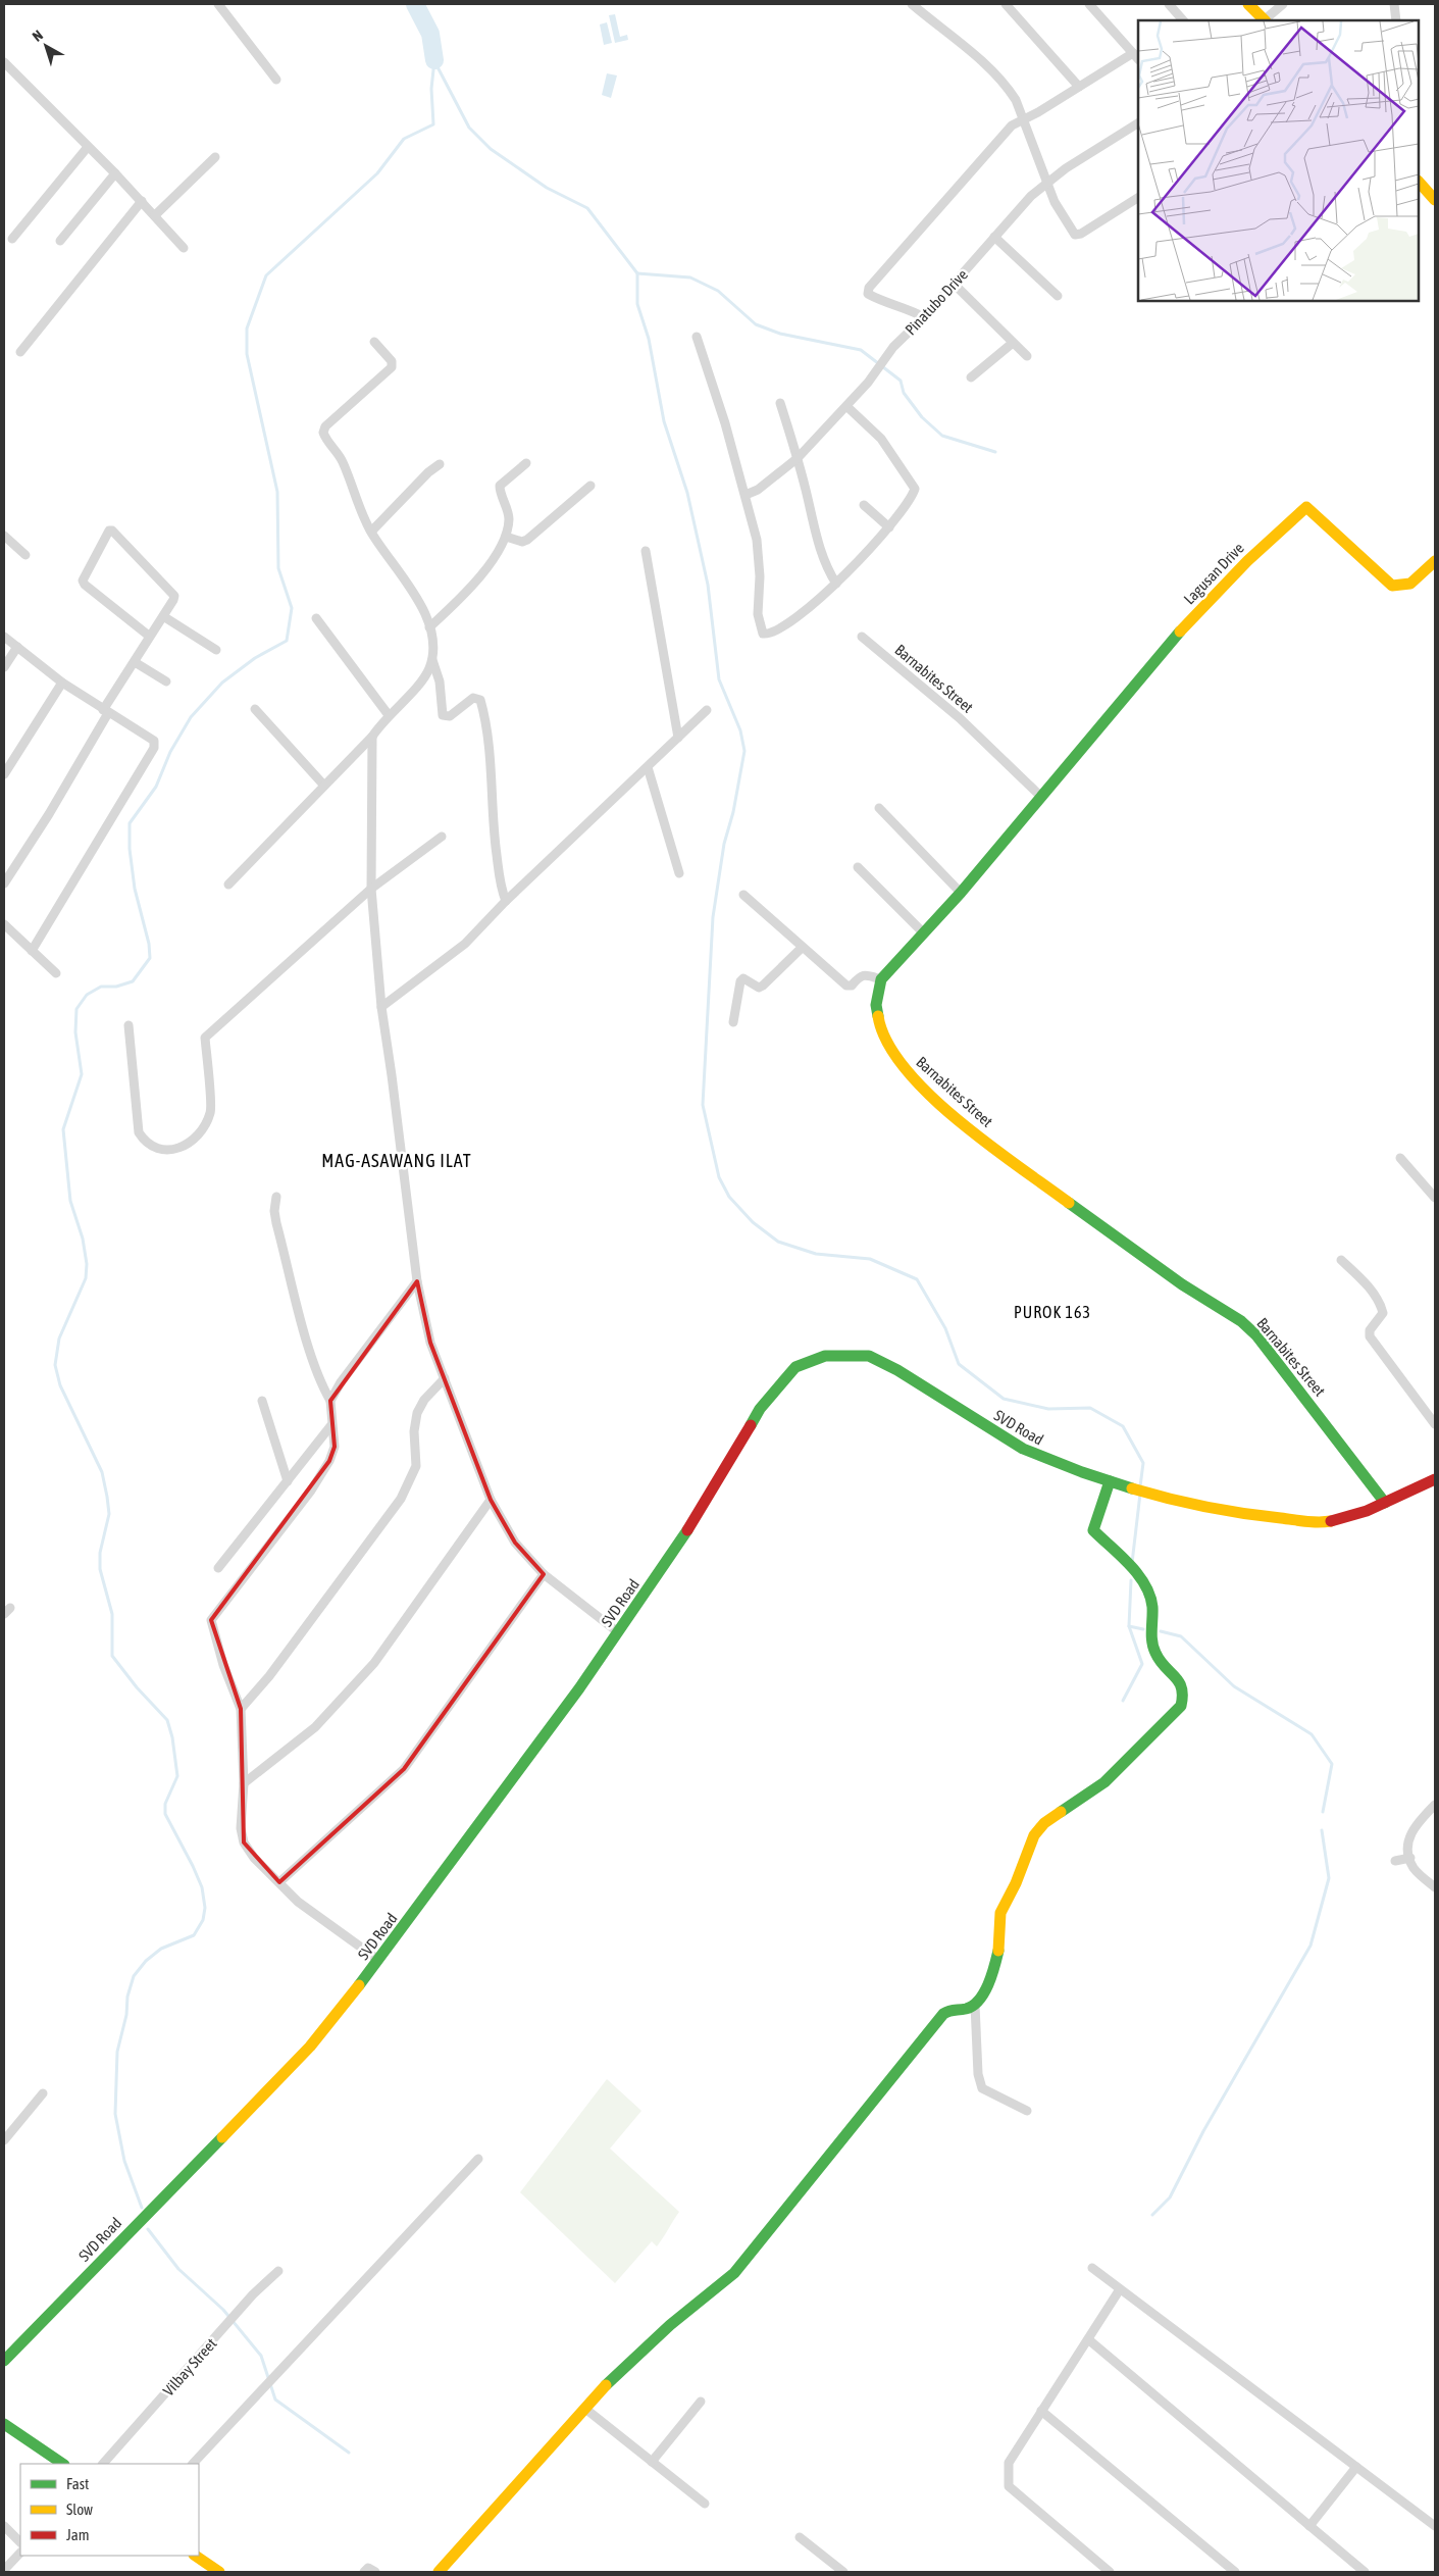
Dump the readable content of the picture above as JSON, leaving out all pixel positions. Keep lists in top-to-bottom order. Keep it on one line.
{"streets":{"street":["Pinatubo Drive","Lagusan Drive","Barnabites Street","SVD Road","Vilbay Street"]},"crossings":[["Lagusan Drive","Barnabites Street"],["Barnabites Street","SVD Road"]],"districts":["MAG-ASAWANG ILAT","PUROK 163"],"legend":["Fast","Slow","Jam"],"north":"top left"}
